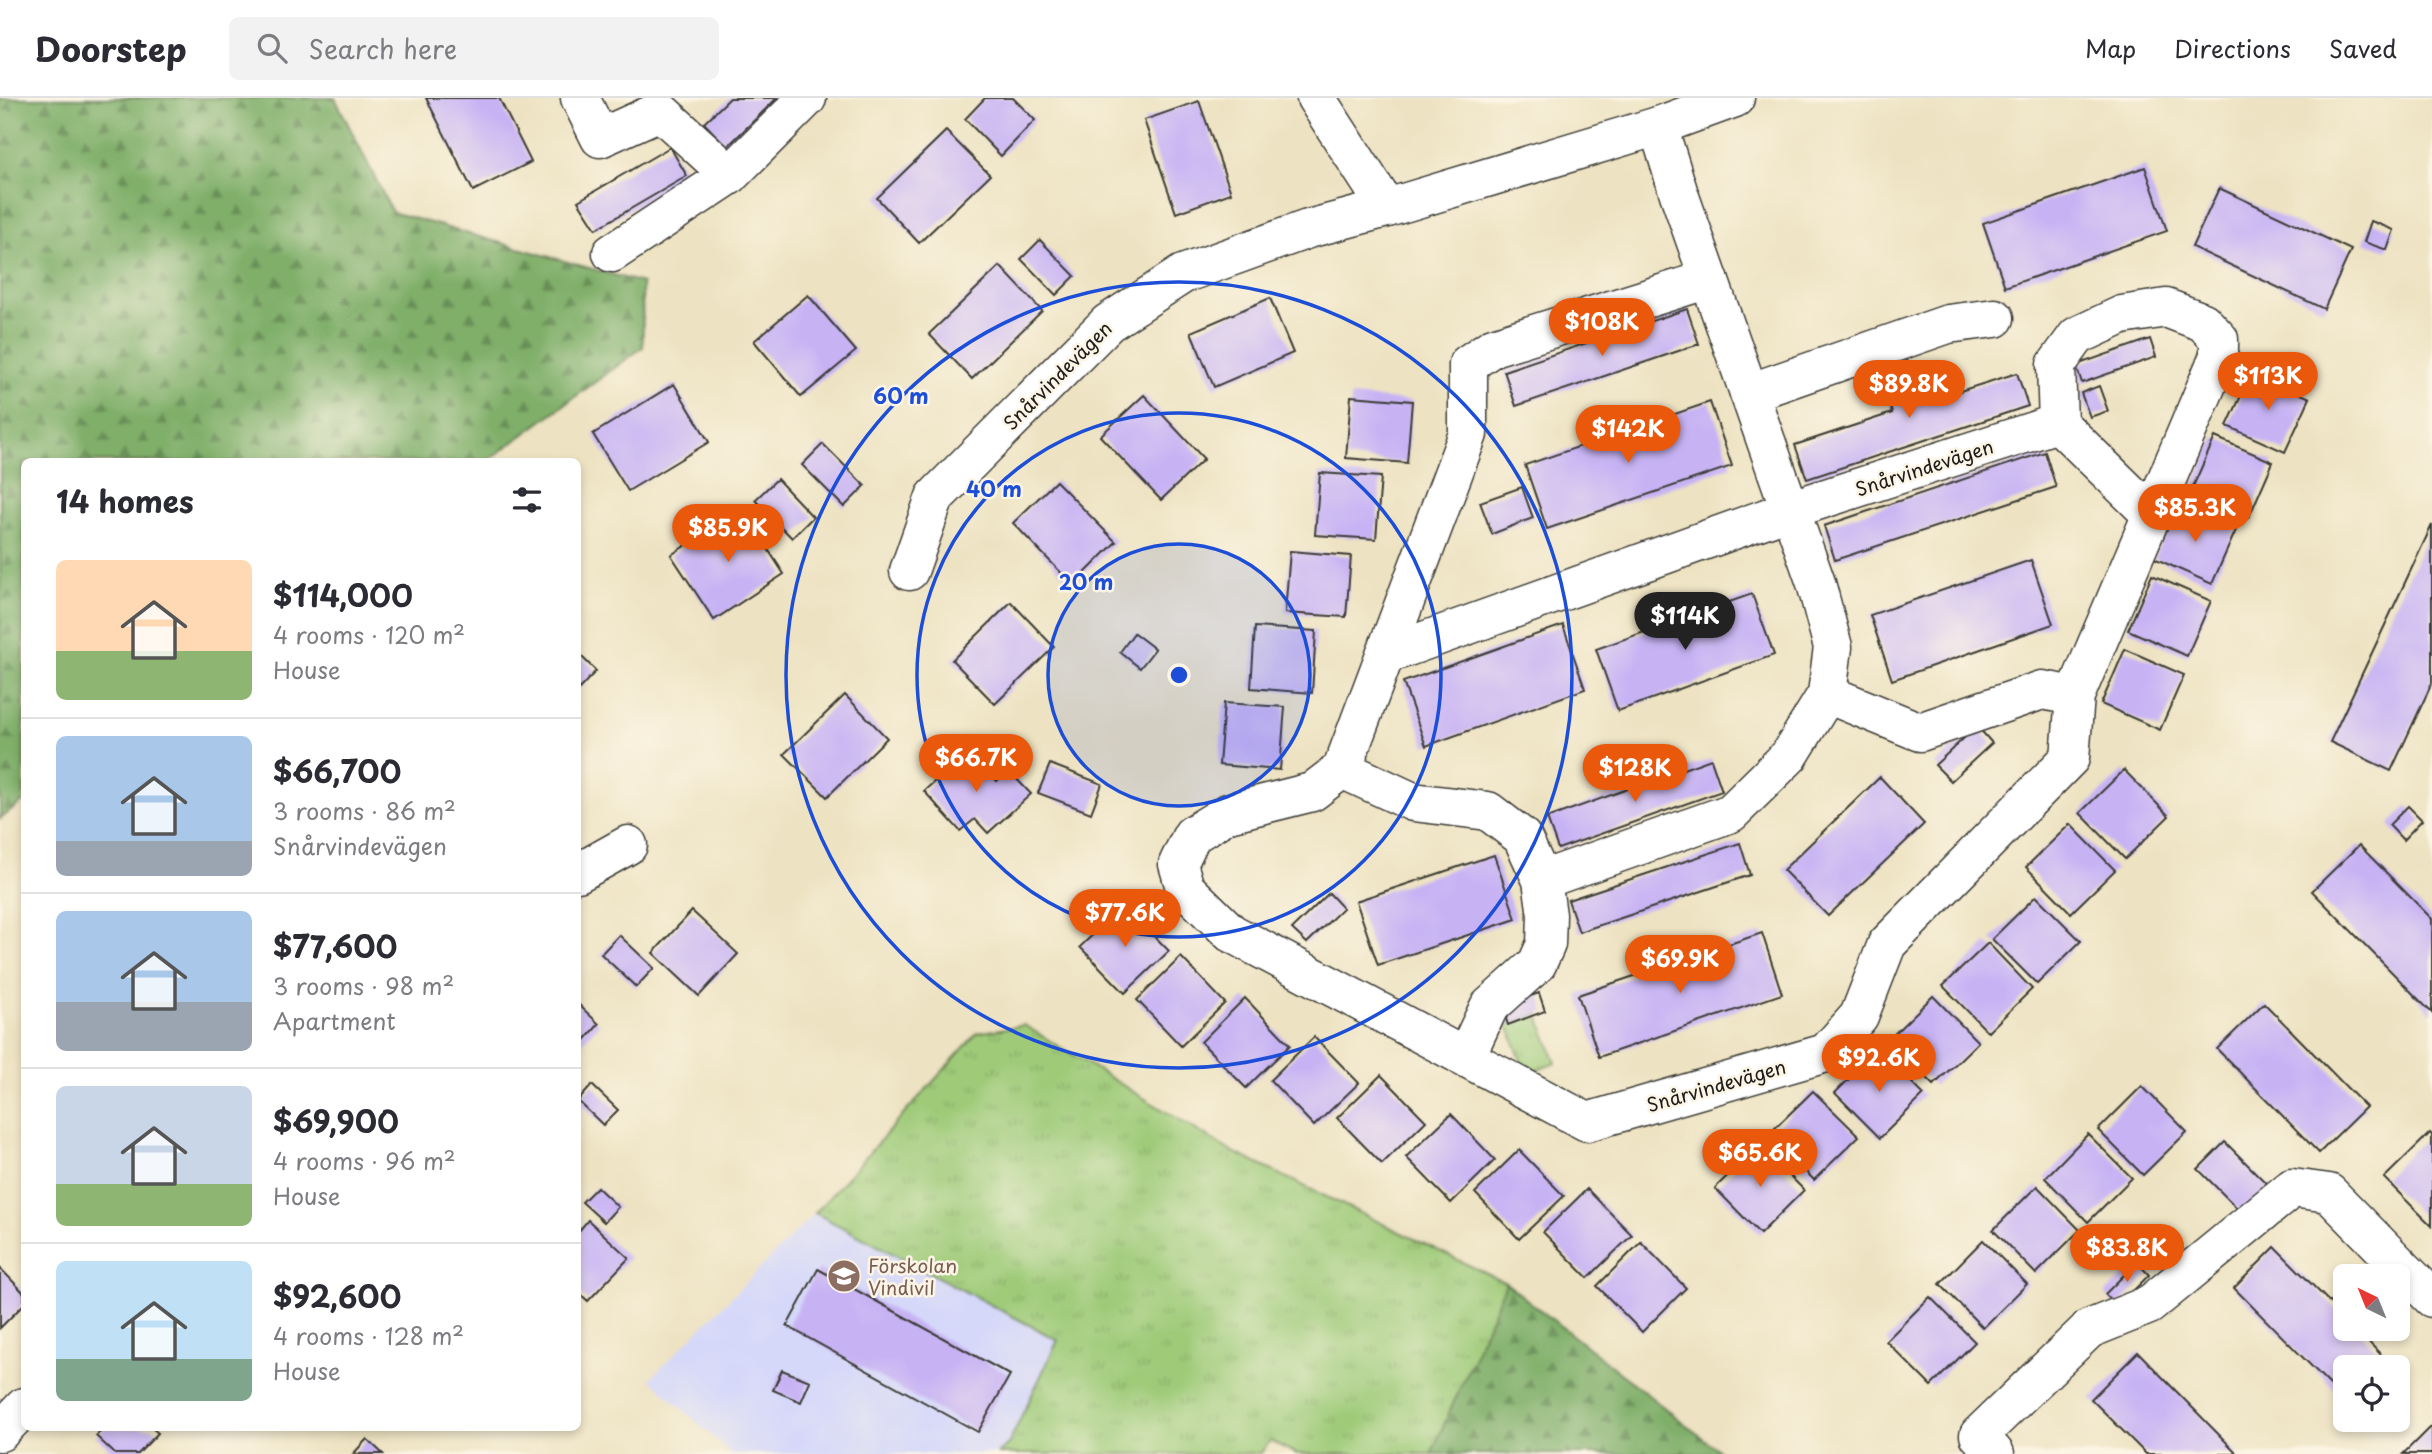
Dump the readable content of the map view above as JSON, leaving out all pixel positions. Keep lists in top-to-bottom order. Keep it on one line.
{"streets":{"street":["Snårvindevägen"]},"places":{"school or university":["Förskolan Vindivil"]},"north":"top left","page":{"header":"Doorstep","search":"Search here","nav":["Map","Directions","Saved"],"price":["$108K","$113K","$89.8K","$142K","$85.3K","$85.9K","$114K","$66.7K","$128K","$77.6K","$69.9K","$92.6K","$65.6K","$83.8K"],"heading":"14 homes","list":[{"name":"$114,000","note":"4 rooms · 120 m² · House"},{"name":"$66,700","note":"3 rooms · 86 m² · Snårvindevägen"},{"name":"$77,600","note":"3 rooms · 98 m² · Apartment"},{"name":"$69,900","note":"4 rooms · 96 m² · House"},{"name":"$92,600","note":"4 rooms · 128 m² · House"}]},"rings":["60 m","40 m","20 m"]}
